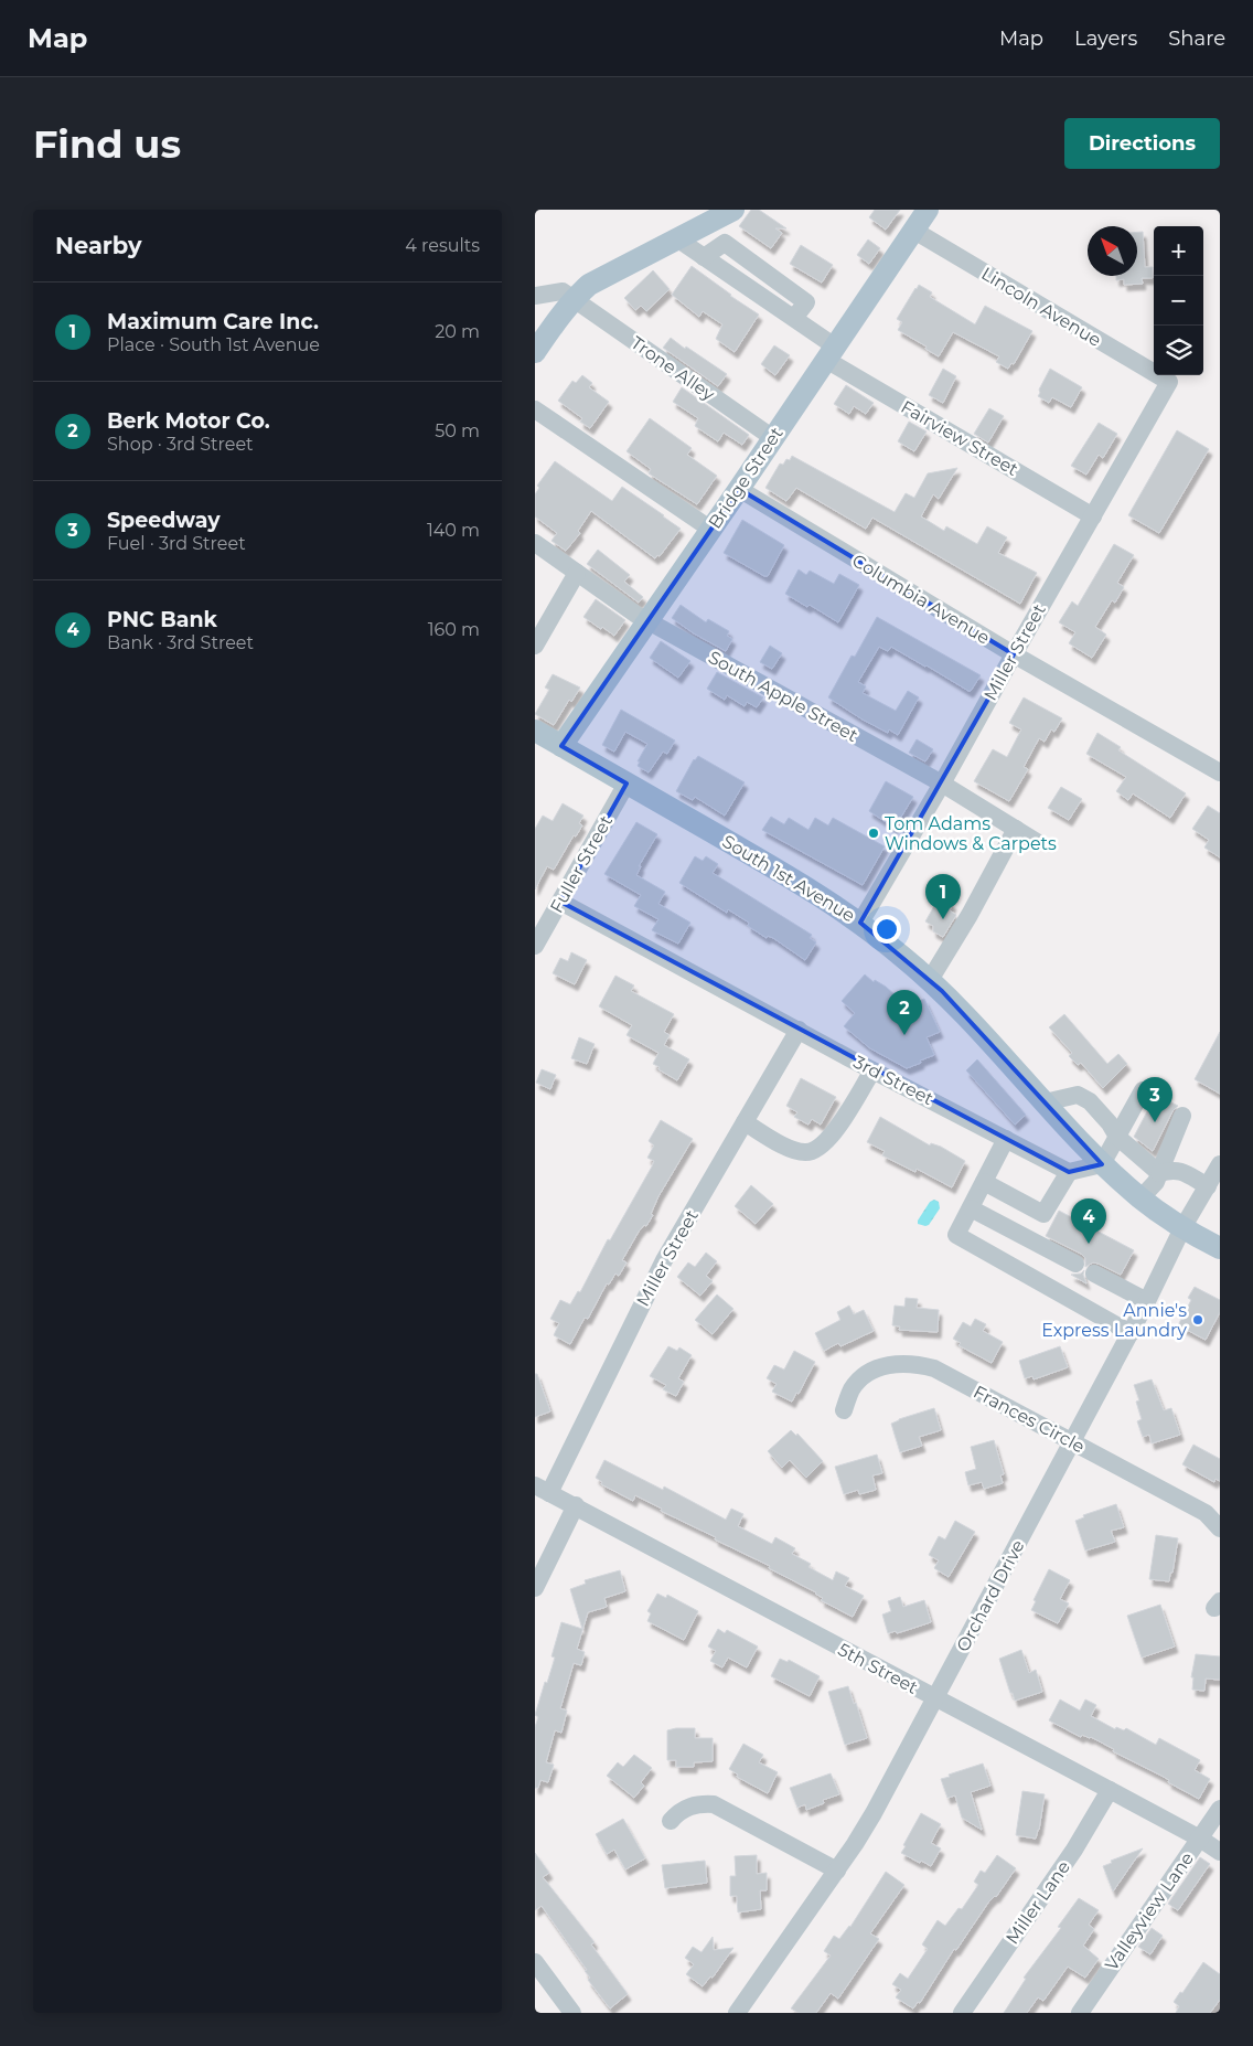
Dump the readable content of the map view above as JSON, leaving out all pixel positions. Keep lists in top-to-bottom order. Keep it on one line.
{"streets":{"main road":["Bridge Street","South 1st Avenue"],"street":["Lincoln Avenue","Trone Alley","Fairview Street","Columbia Avenue","Miller Street","South Apple Street","Fuller Street","3rd Street","Frances Circle","Orchard Drive","5th Street","Miller Lane","Valleyview Lane"]},"crossings":[["Lincoln Avenue","Bridge Street"],["Lincoln Avenue","Miller Street"],["Trone Alley","Bridge Street"],["Fairview Street","Bridge Street"],["Fairview Street","Miller Street"],["Bridge Street","Columbia Avenue"],["Bridge Street","South Apple Street"],["Bridge Street","South 1st Avenue"],["Columbia Avenue","Miller Street"],["Miller Street","South Apple Street"],["Miller Street","South 1st Avenue"],["Miller Street","3rd Street"],["Miller Street","5th Street"],["Fuller Street","South 1st Avenue"],["Fuller Street","3rd Street"],["Frances Circle","Orchard Drive"],["Orchard Drive","5th Street"],["5th Street","Miller Lane"],["5th Street","Valleyview Lane"]],"places":["Tom Adams Windows & Carpets","Annie's Express Laundry"],"north":"top left","page":{"header":"Map","nav":["Map","Layers","Share"],"buttons":"Directions","title":"Find us","heading":["Nearby","4 results"],"map_buttons":["+","−"],"list":[{"mark":"1","name":"Maximum Care Inc.","note":"Place · South 1st Avenue","value":"20 m"},{"mark":"2","name":"Berk Motor Co.","note":"Shop · 3rd Street","value":"50 m"},{"mark":"3","name":"Speedway","note":"Fuel · 3rd Street","value":"140 m"},{"mark":"4","name":"PNC Bank","note":"Bank · 3rd Street","value":"160 m"}],"pins":["1","2","3","4"]}}
